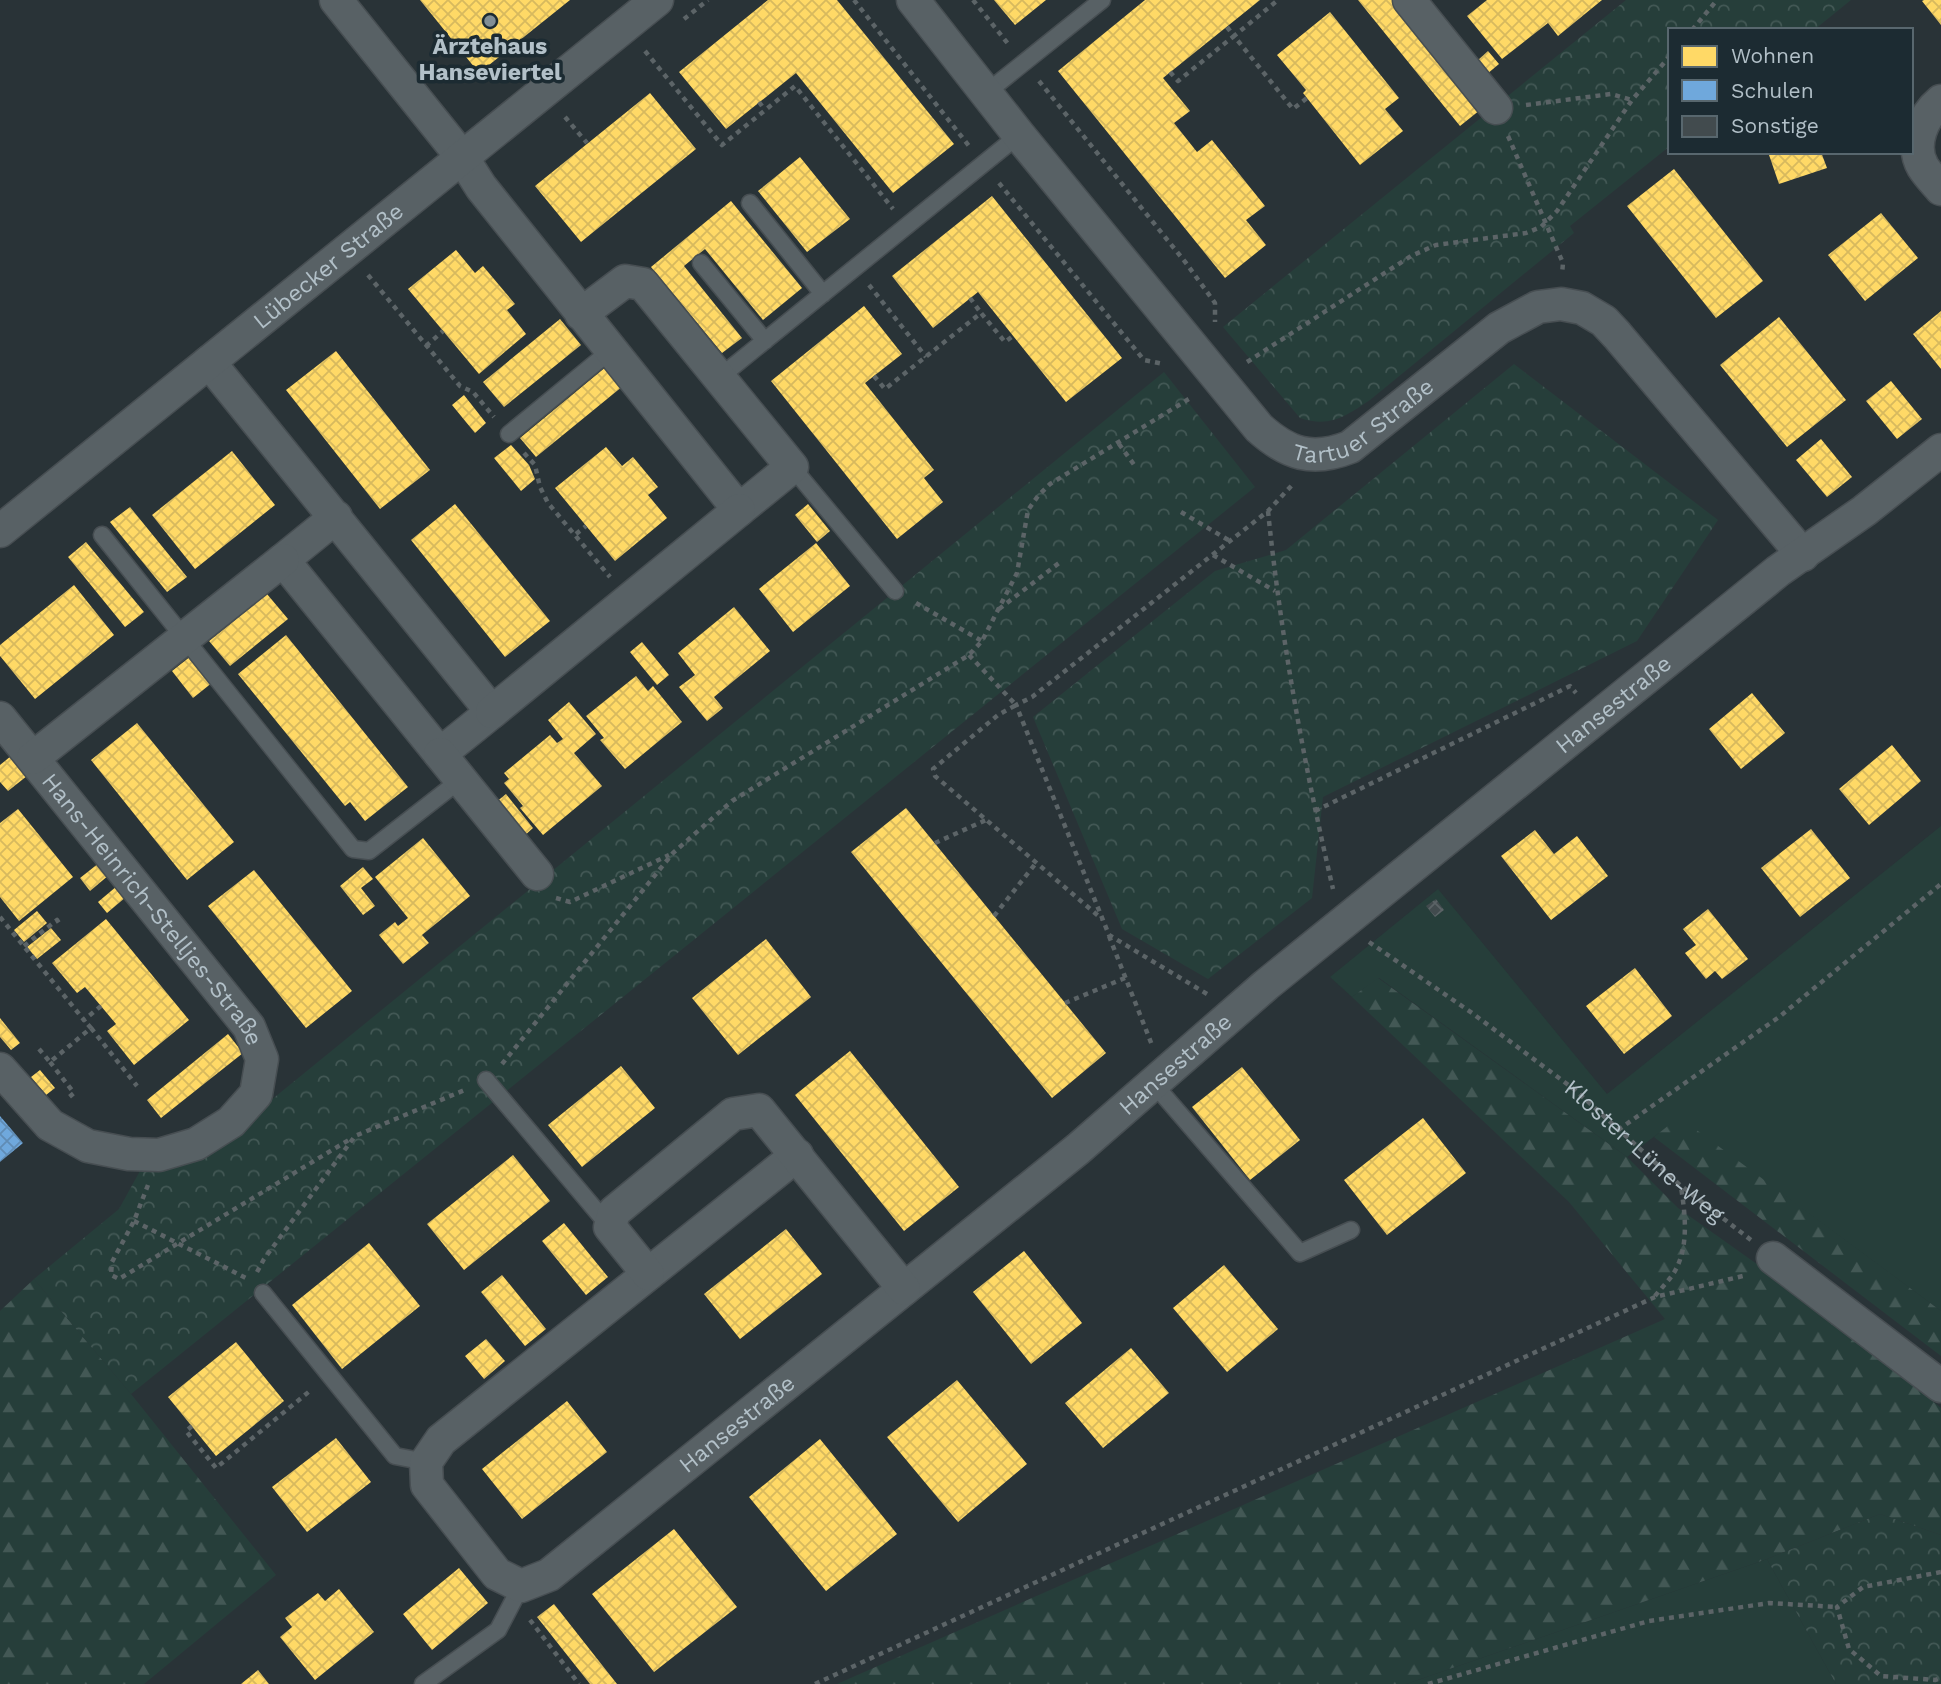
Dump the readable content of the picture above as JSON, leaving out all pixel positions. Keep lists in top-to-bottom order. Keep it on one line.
{"streets":{"street":["Lübecker Straße","Tartuer Straße","Hansestraße","Hans-Heinrich-Stelljes-Straße"],"path":["Kloster-Lüne-Weg"]},"crossings":[["Hansestraße","Kloster-Lüne-Weg"]],"places":["Ärztehaus Hanseviertel"],"legend":["Wohnen","Schulen","Sonstige"]}
